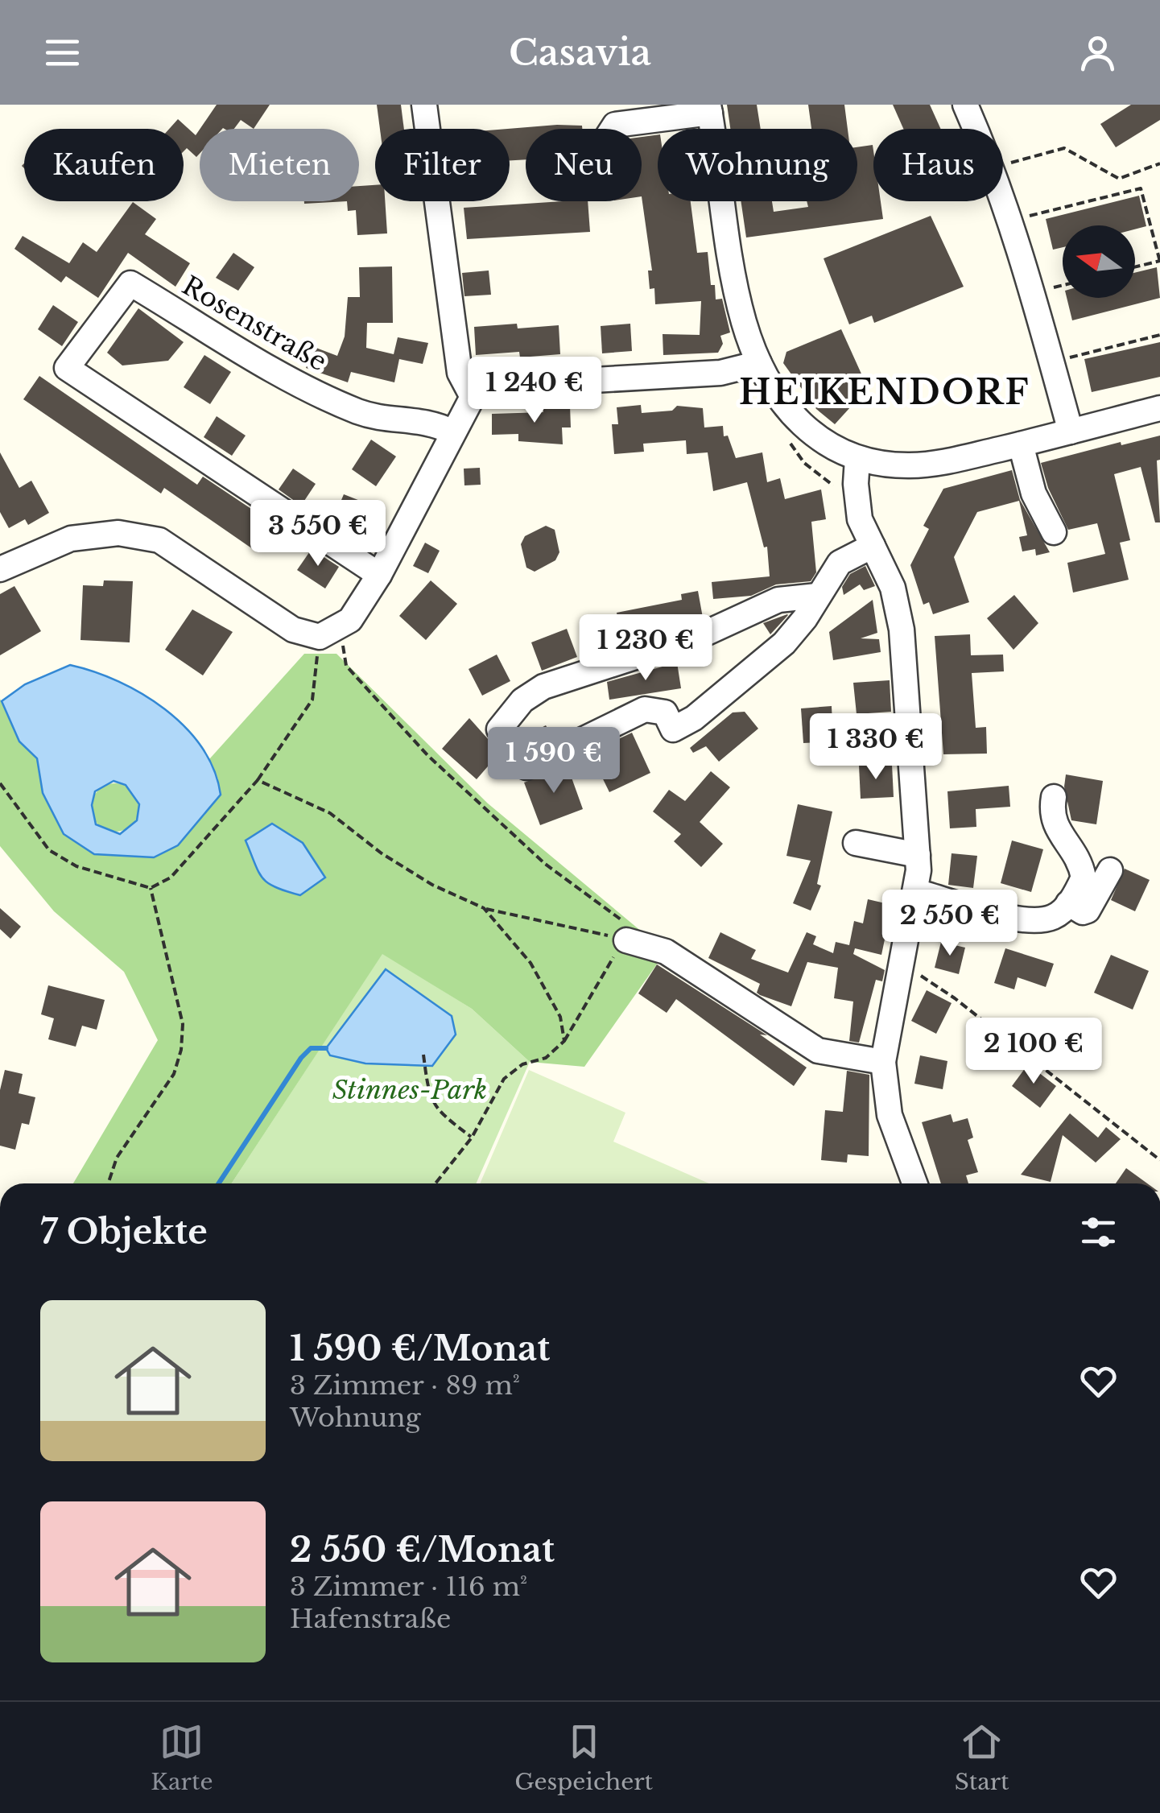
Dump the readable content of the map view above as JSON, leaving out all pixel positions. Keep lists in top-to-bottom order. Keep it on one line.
{"streets":{"street":["Rosenstraße"]},"districts":["HEIKENDORF"],"parks":["Stinnes-Park"],"north":"left","page":{"header":"Casavia","chip":["Kaufen","Mieten","Filter","Neu","Wohnung","Haus"],"price":["1 240 €","3 550 €","1 230 €","1 330 €","1 590 €","2 550 €","2 100 €"],"heading":"7 Objekte","list":[{"name":"1 590 €/Monat","note":"3 Zimmer · 89 m² · Wohnung"},{"name":"2 550 €/Monat","note":"3 Zimmer · 116 m² · Hafenstraße"}],"tabs":["Karte","Gespeichert","Start"]}}
